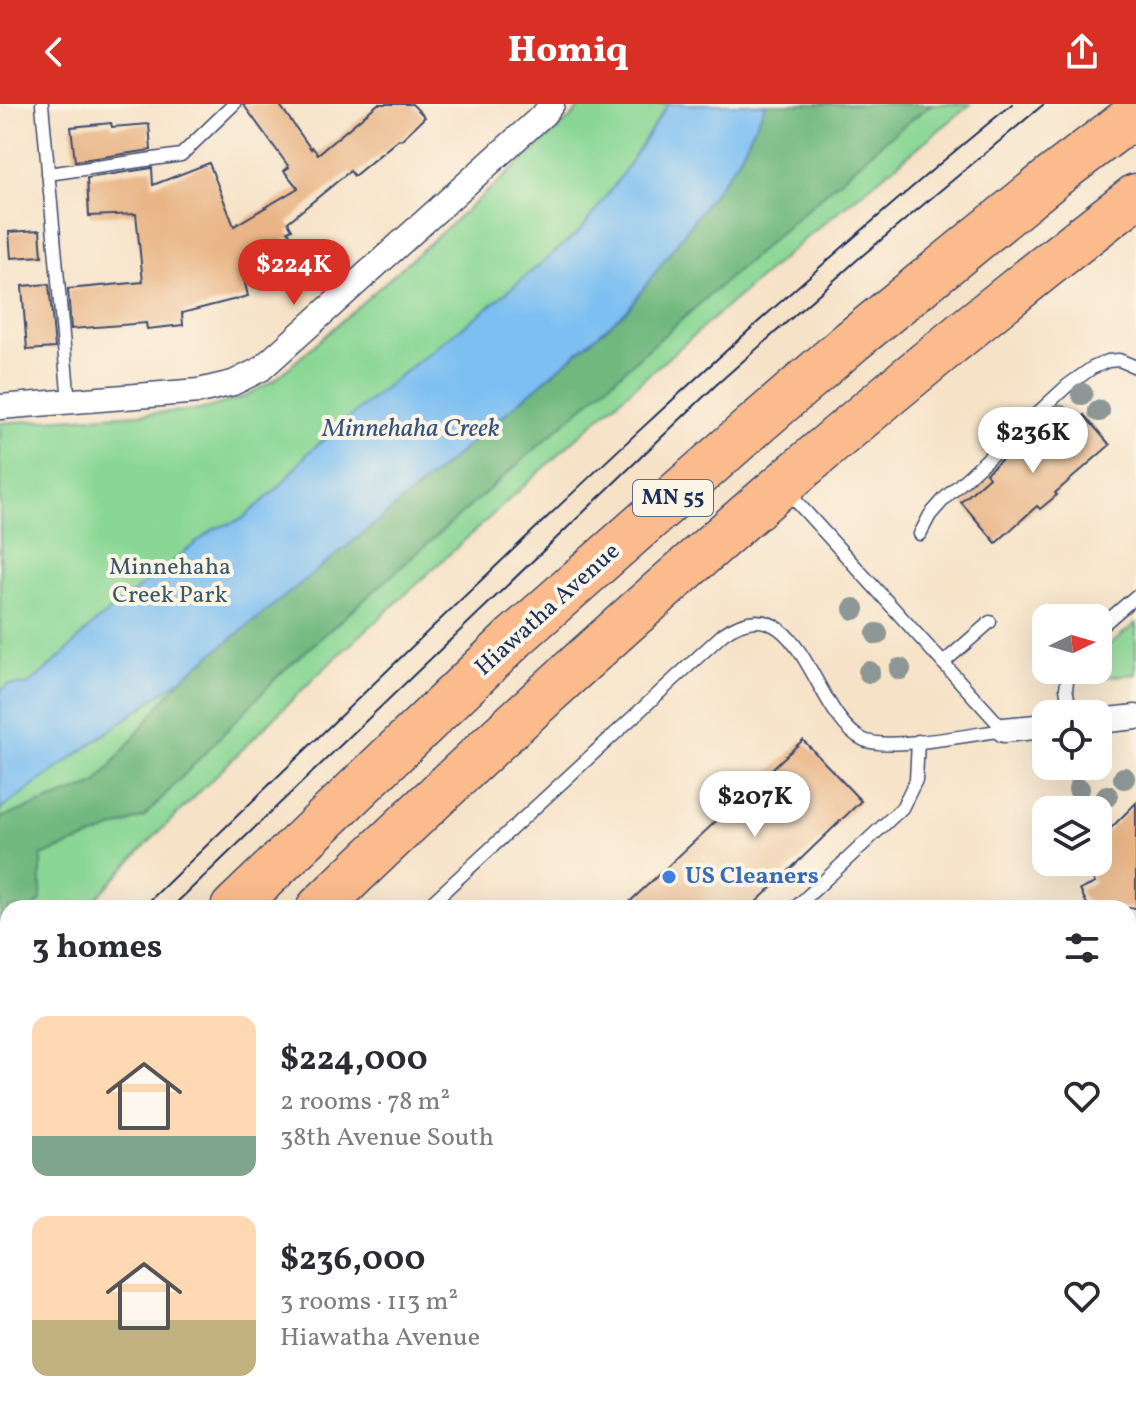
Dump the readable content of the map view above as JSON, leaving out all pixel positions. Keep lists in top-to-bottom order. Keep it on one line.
{"streets":{"highway":["MN 55","Hiawatha Avenue"]},"water":["Minnehaha Creek"],"parks":["Minnehaha Creek Park"],"places":["US Cleaners"],"north":"right","page":{"header":"Homiq","price":["$224K","$236K","$207K"],"heading":"3 homes","list":[{"name":"$224,000","note":"2 rooms · 78 m² · 38th Avenue South"},{"name":"$236,000","note":"3 rooms · 113 m² · Hiawatha Avenue"}]}}
